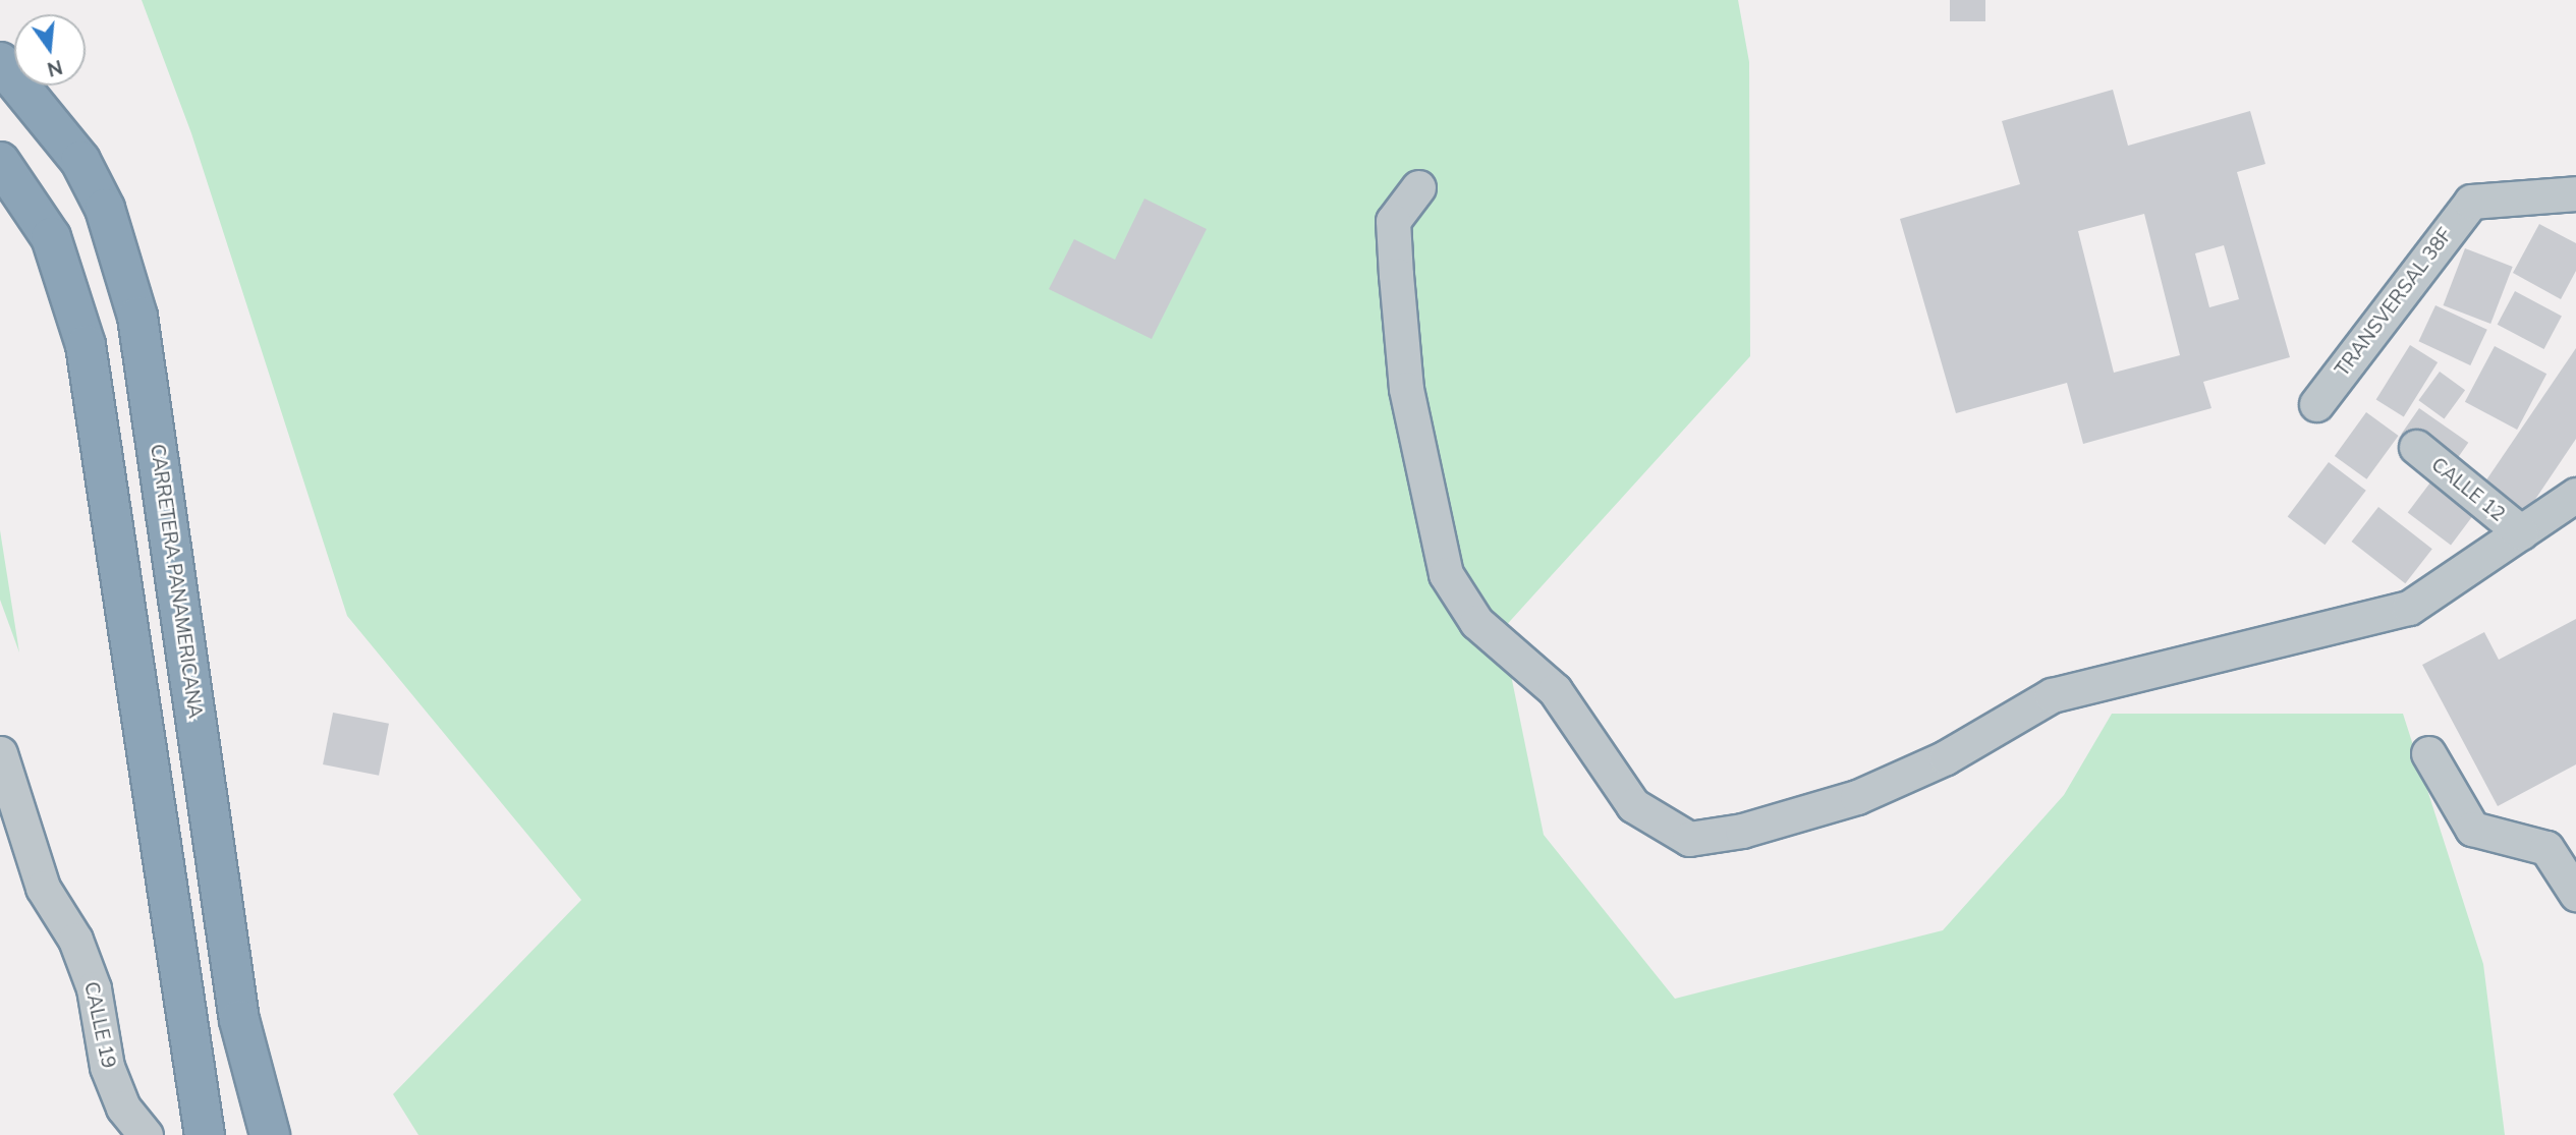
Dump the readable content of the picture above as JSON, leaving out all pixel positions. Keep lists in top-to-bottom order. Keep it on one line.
{"streets":{"highway":["CARRETERA PANAMERICANA"],"street":["TRANSVERSAL 38F","CALLE 12","CALLE 19"]},"north":"bottom"}
